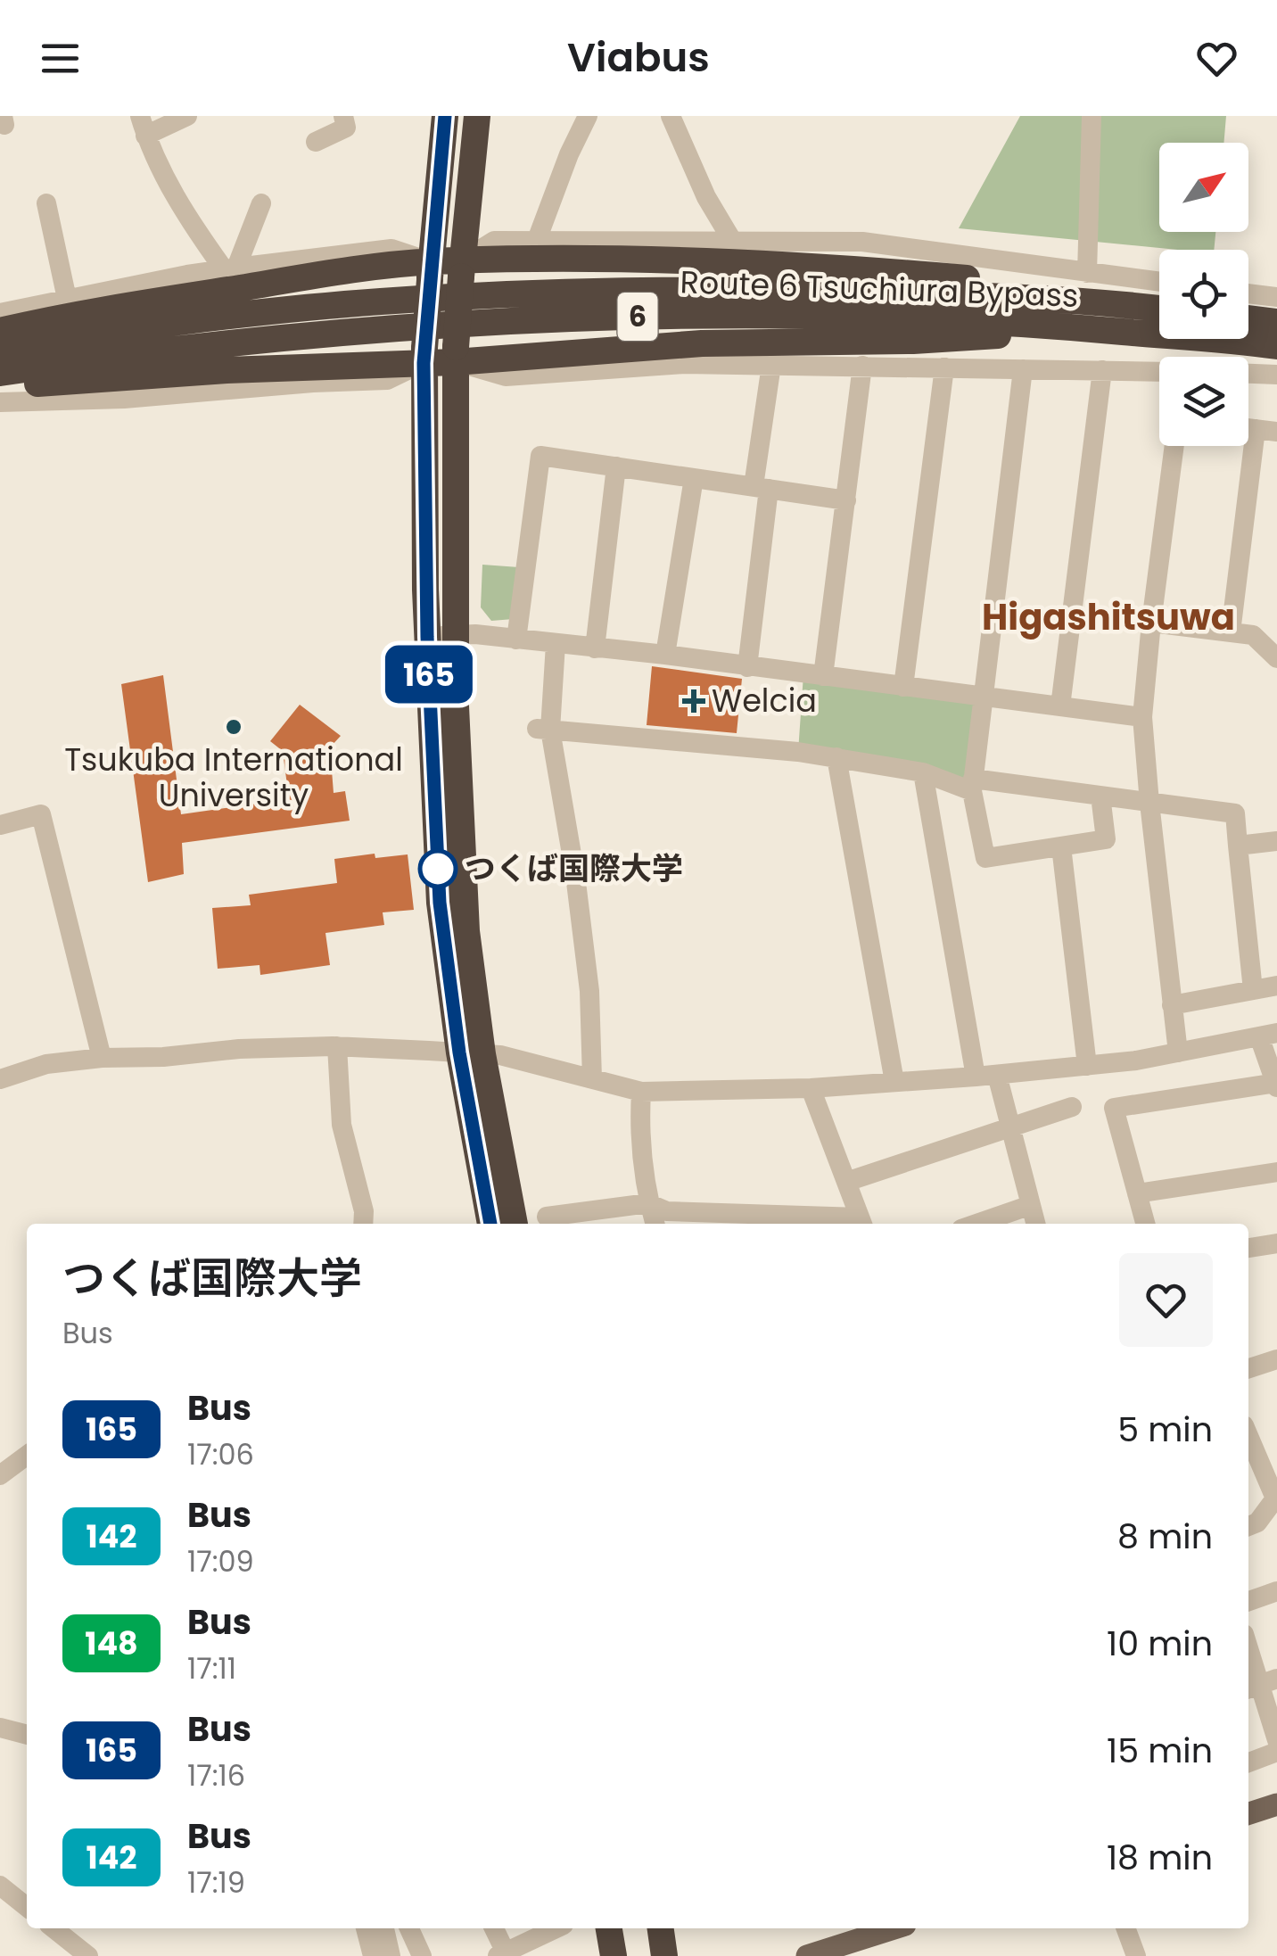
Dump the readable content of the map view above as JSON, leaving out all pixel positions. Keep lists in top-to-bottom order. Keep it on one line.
{"streets":{"highway":["Route 6 Tsuchiura Bypass","6"]},"districts":["Higashitsuwa"],"places":{"health":["Welcia"],"other":["Tsukuba International University","つくば国際大学"]},"lines":["bus line 165"],"north":"top right","page":{"header":"Viabus","on_map":"165","heading":["つくば国際大学","Bus"],"list":[{"mark":"165","name":"Bus","note":"17:06","value":"5 min"},{"mark":"142","name":"Bus","note":"17:09","value":"8 min"},{"mark":"148","name":"Bus","note":"17:11","value":"10 min"},{"mark":"165","name":"Bus","note":"17:16","value":"15 min"},{"mark":"142","name":"Bus","note":"17:19","value":"18 min"}]}}
